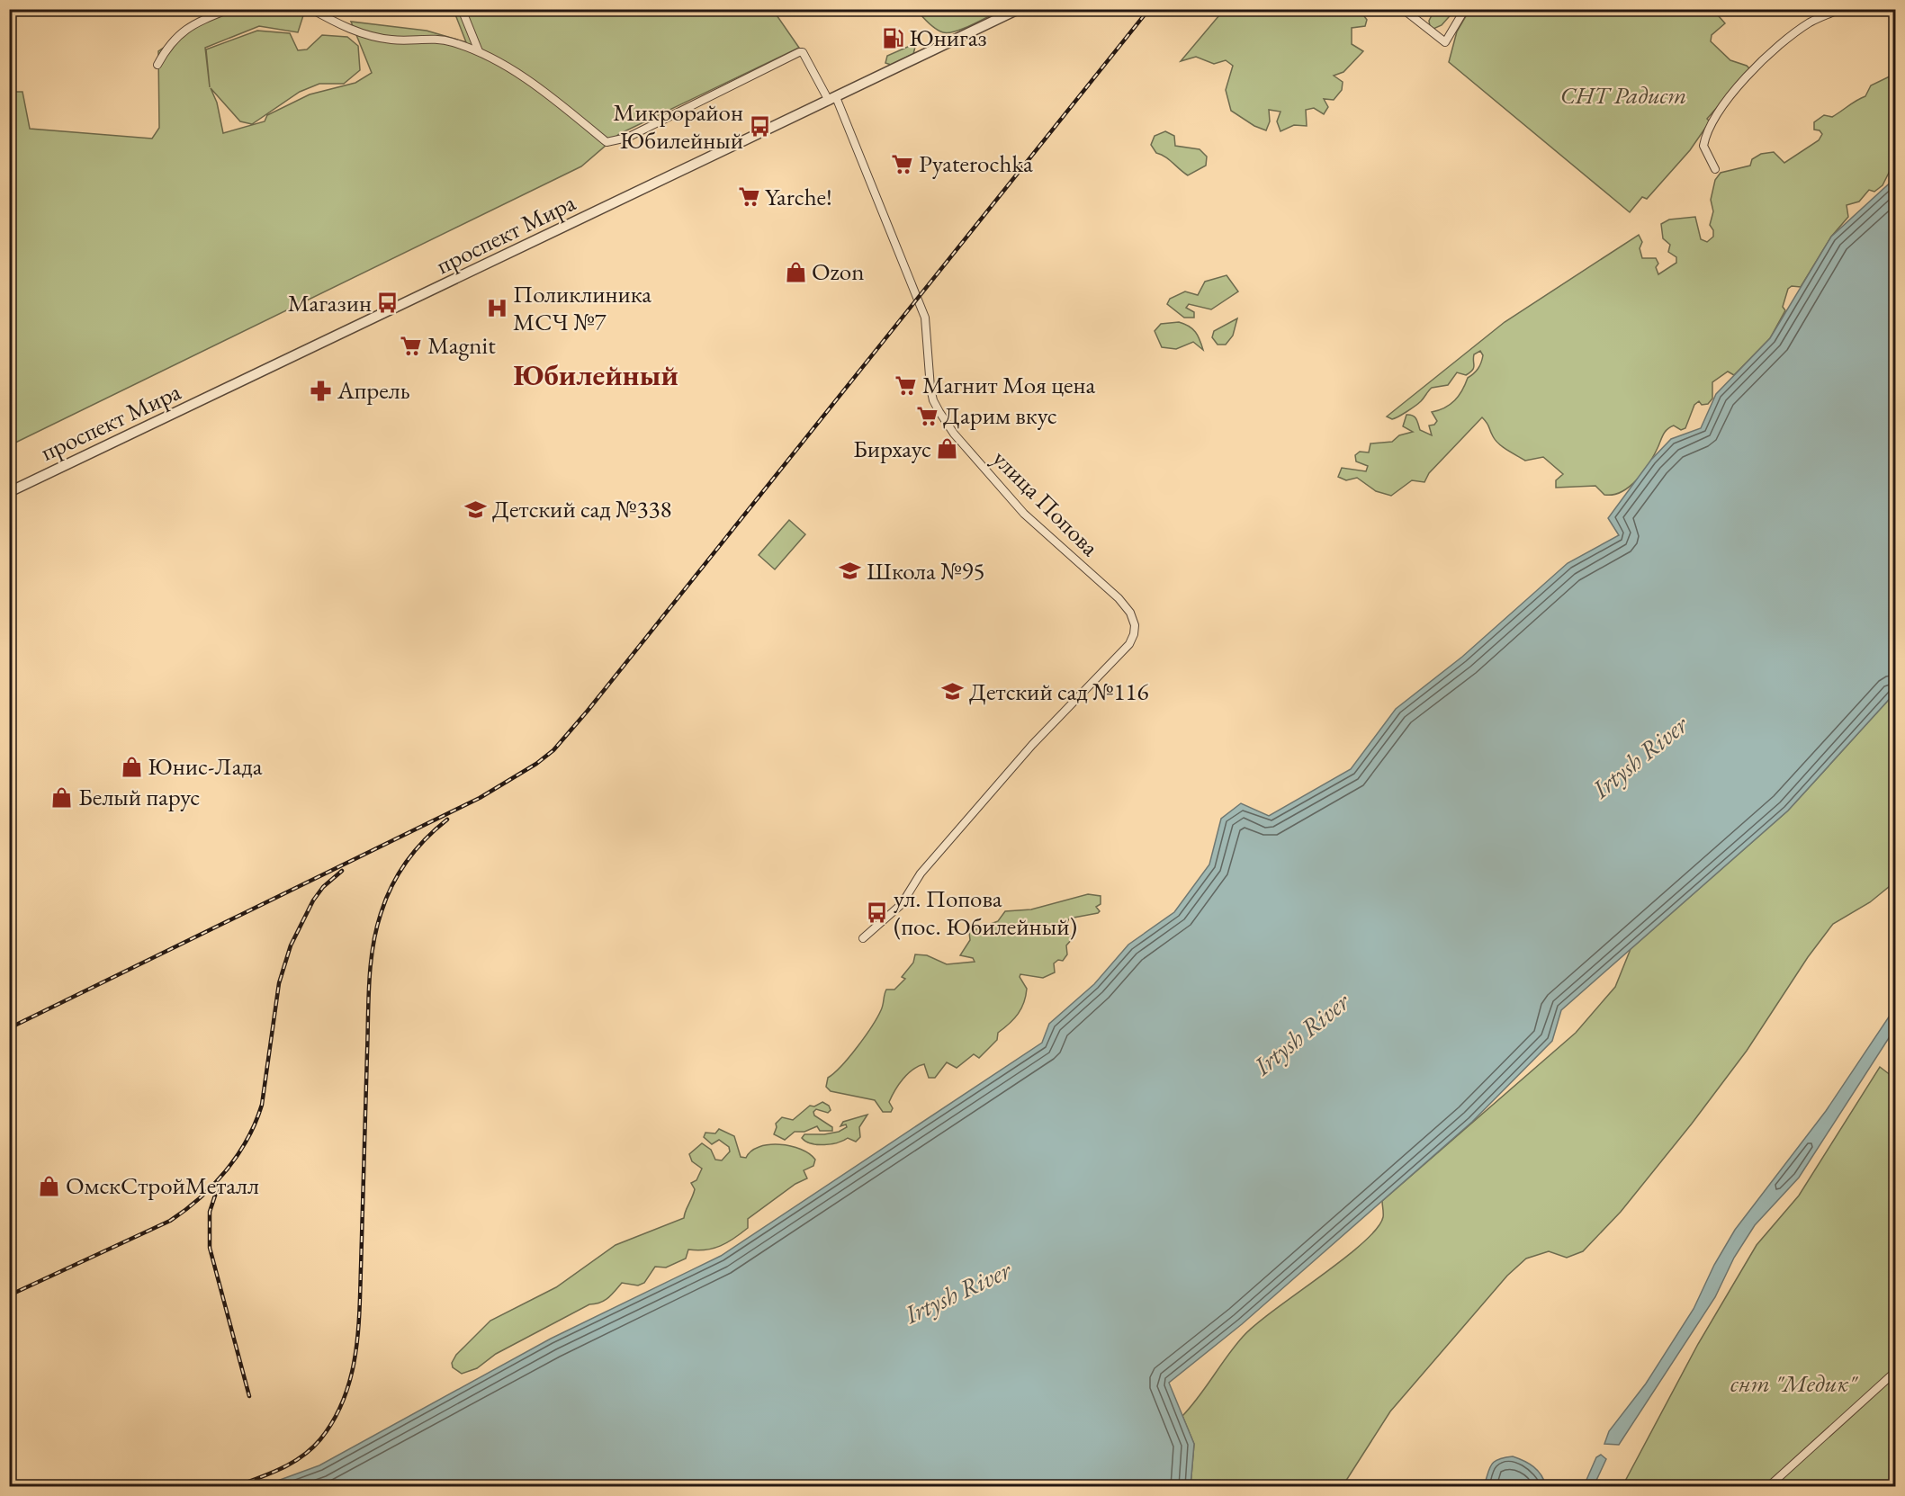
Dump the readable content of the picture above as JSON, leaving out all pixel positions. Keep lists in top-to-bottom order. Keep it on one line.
{"streets":{"street":["проспект Мира","улица Попова"]},"crossings":[["проспект Мира","улица Попова"]],"districts":["Юбилейный"],"water":["Irtysh River"],"parks":["СНТ Радист","снт \"Медик\""],"places":{"fuel station":["Юнигаз"],"bus stop":["Микрорайон Юбилейный","Магазин","ул. Попова (пос. Юбилейный)"],"supermarket":["Pyaterochka","Yarche!","Magnit","Магнит Моя цена","Дарим вкус"],"shop":["Ozon","Бирхаус","Юнис-Лада","Белый парус","ОмскСтройМеталл"],"hospital":["Поликлиника МСЧ №7"],"pharmacy":["Апрель"],"school or university":["Детский сад №338","Школа №95","Детский сад №116"]}}
